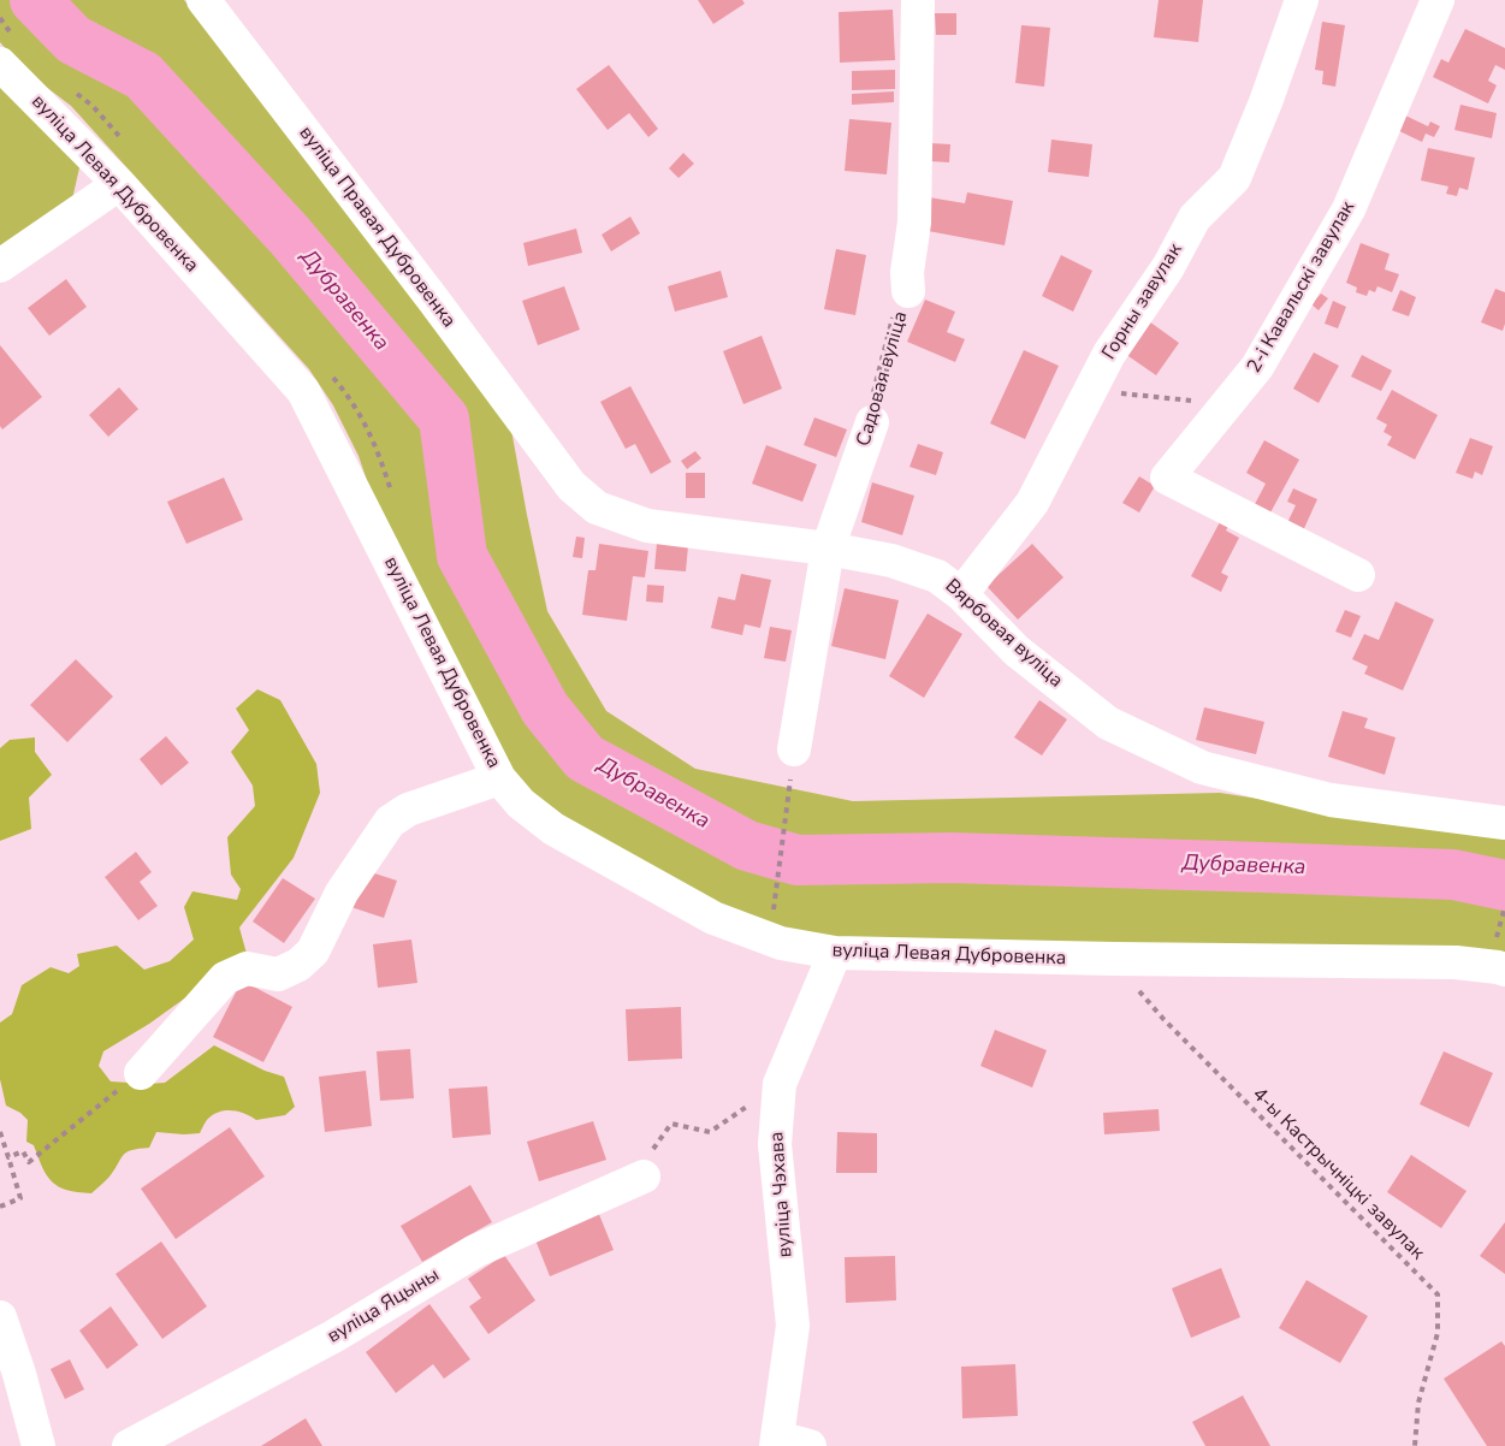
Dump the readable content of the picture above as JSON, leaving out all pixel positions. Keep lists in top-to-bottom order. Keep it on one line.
{"streets":{"street":["вуліца Левая Дубровенка","вуліца Правая Дубровенка","2-і Кавальскі завулак","Горны завулак","Садовая вуліца","Вярбовая вуліца","вуліца Чэхава","вуліца Яцыны"],"path":["4-ы Кастрычніцкі завулак"]},"crossings":[["вуліца Левая Дубровенка","4-ы Кастрычніцкі завулак"],["вуліца Левая Дубровенка","вуліца Чэхава"],["вуліца Правая Дубровенка","Вярбовая вуліца"],["Горны завулак","Вярбовая вуліца"],["Садовая вуліца","Вярбовая вуліца"]],"water":["Дубравенка"]}
